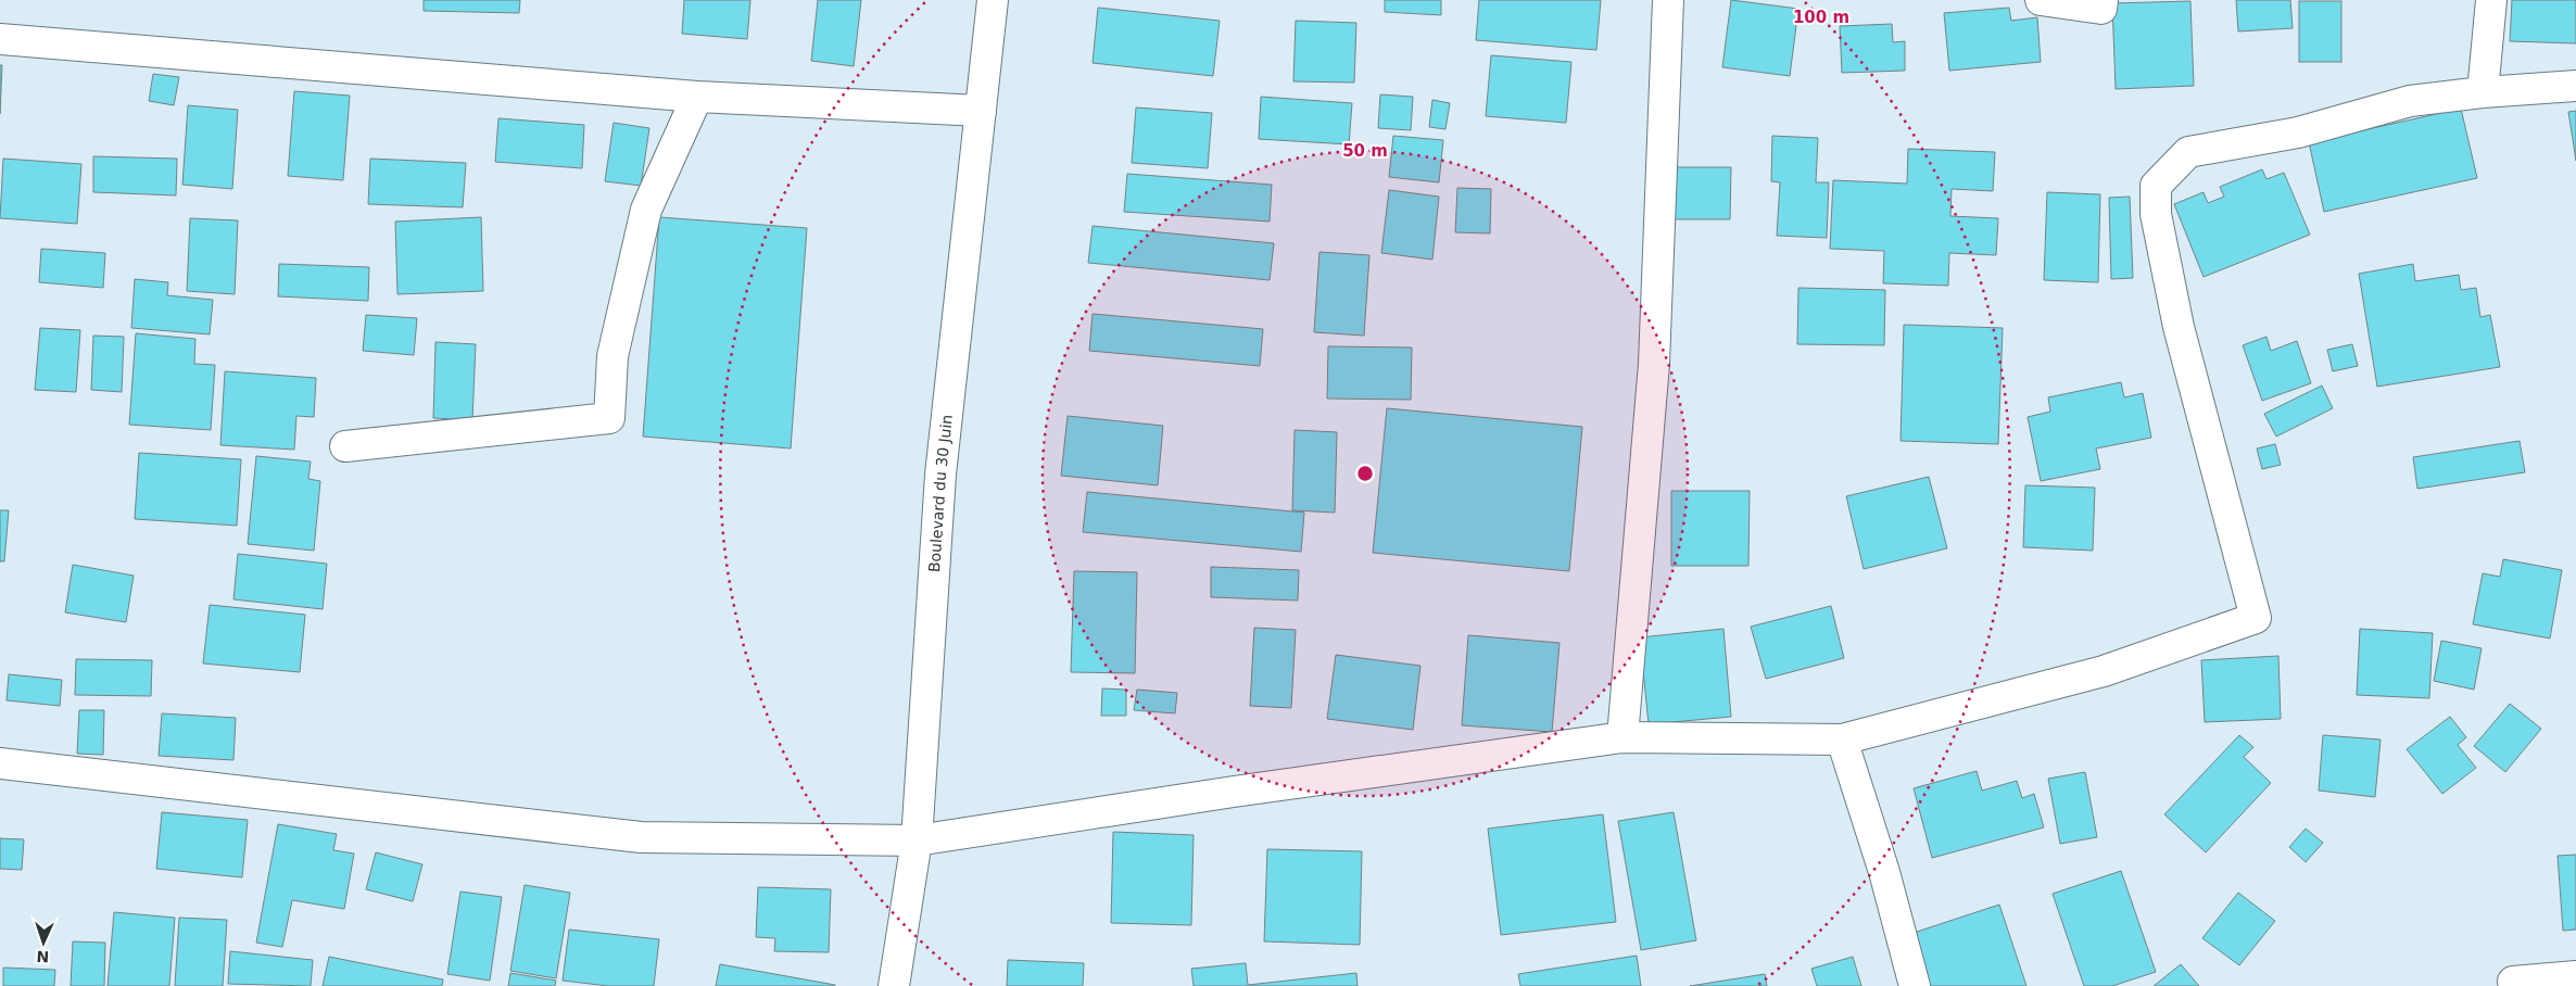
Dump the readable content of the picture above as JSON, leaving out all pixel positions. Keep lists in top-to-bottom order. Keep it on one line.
{"streets":{"street":["Boulevard du 30 Juin"]},"north":"bottom","rings":["100 m","50 m"]}
